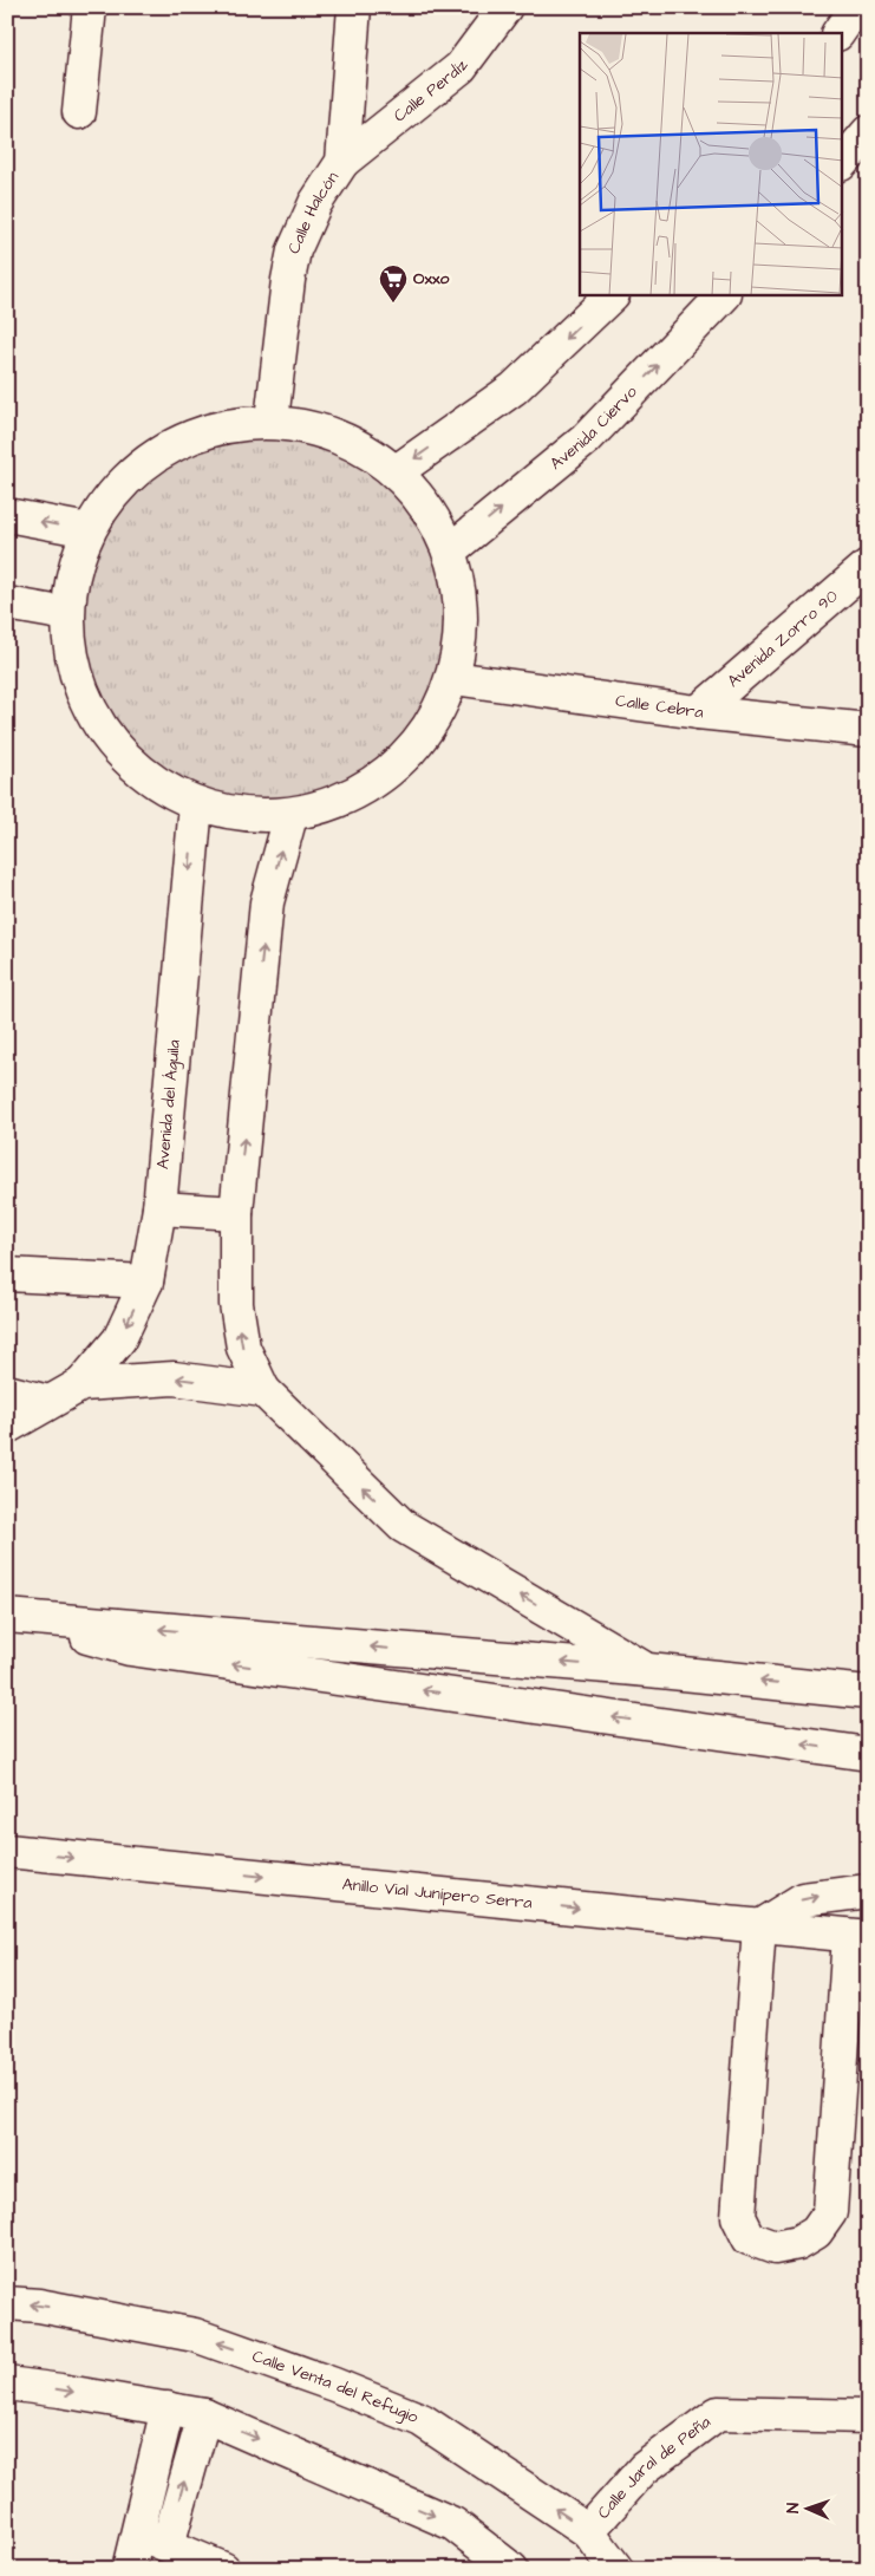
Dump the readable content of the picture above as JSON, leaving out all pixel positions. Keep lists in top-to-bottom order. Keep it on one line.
{"streets":{"main road":["Calle Perdiz","Calle Halcón","Avenida Ciervo","Avenida Zorro 90","Calle Cebra","Avenida del Águila","Anillo Vial Junípero Serra","Calle Venta del Refugio","Calle Jaral de Peña"]},"crossings":[["Calle Perdiz","Calle Halcón"],["Avenida Zorro 90","Calle Cebra"],["Calle Venta del Refugio","Calle Jaral de Peña"]],"places":{"supermarket":["Oxxo"]},"north":"left"}
